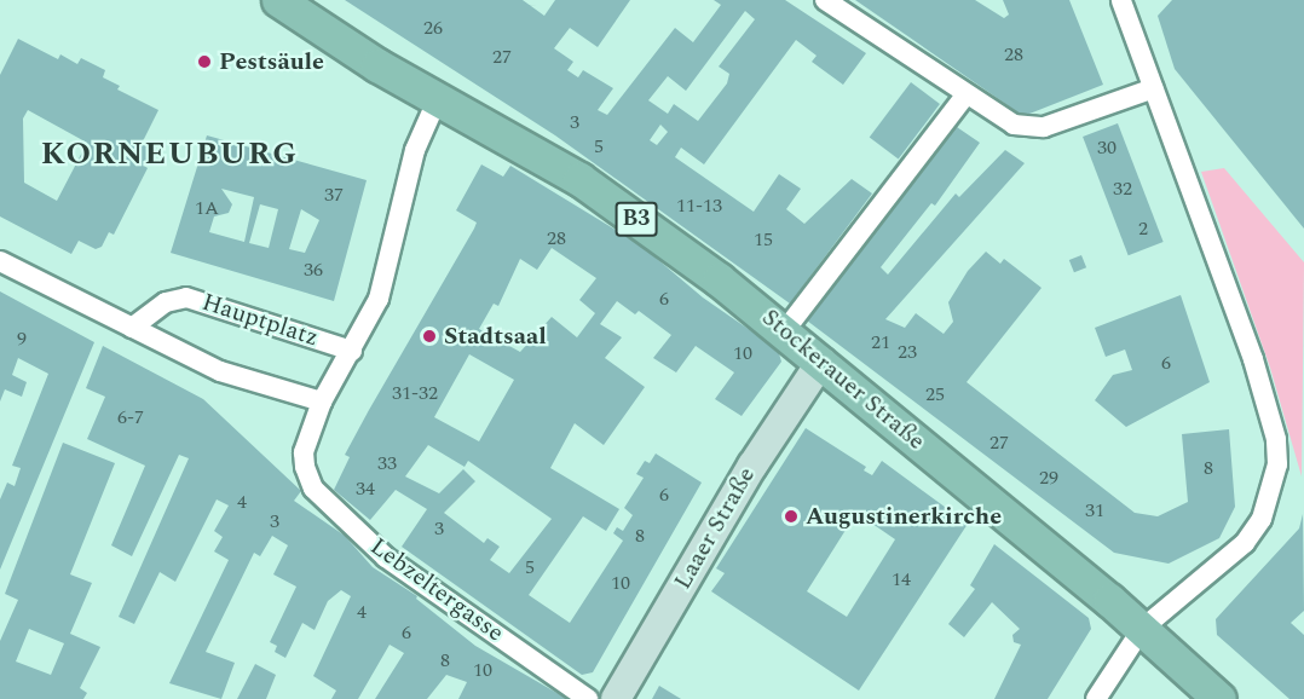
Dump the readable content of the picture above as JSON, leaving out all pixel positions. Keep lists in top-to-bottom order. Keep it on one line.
{"streets":{"main road":["B3","Stockerauer Straße"],"street":["Hauptplatz","Laaer Straße","Lebzeltergasse"]},"crossings":[["B3","Hauptplatz"],["B3","Stockerauer Straße"],["Hauptplatz","Stockerauer Straße"],["Hauptplatz","Lebzeltergasse"],["Stockerauer Straße","Laaer Straße"]],"districts":["KORNEUBURG"],"places":["Pestsäule","Stadtsaal","Augustinerkirche"],"house_numbers":["26","28","27","3","5","30","32","37","11-13","1A","2","28","15","36","6","9","21","23","10","6","31-32","25","6-7","27","33","8","29","34","6","4","31","3","3","8","5","14","10","4","6","8","10"]}
